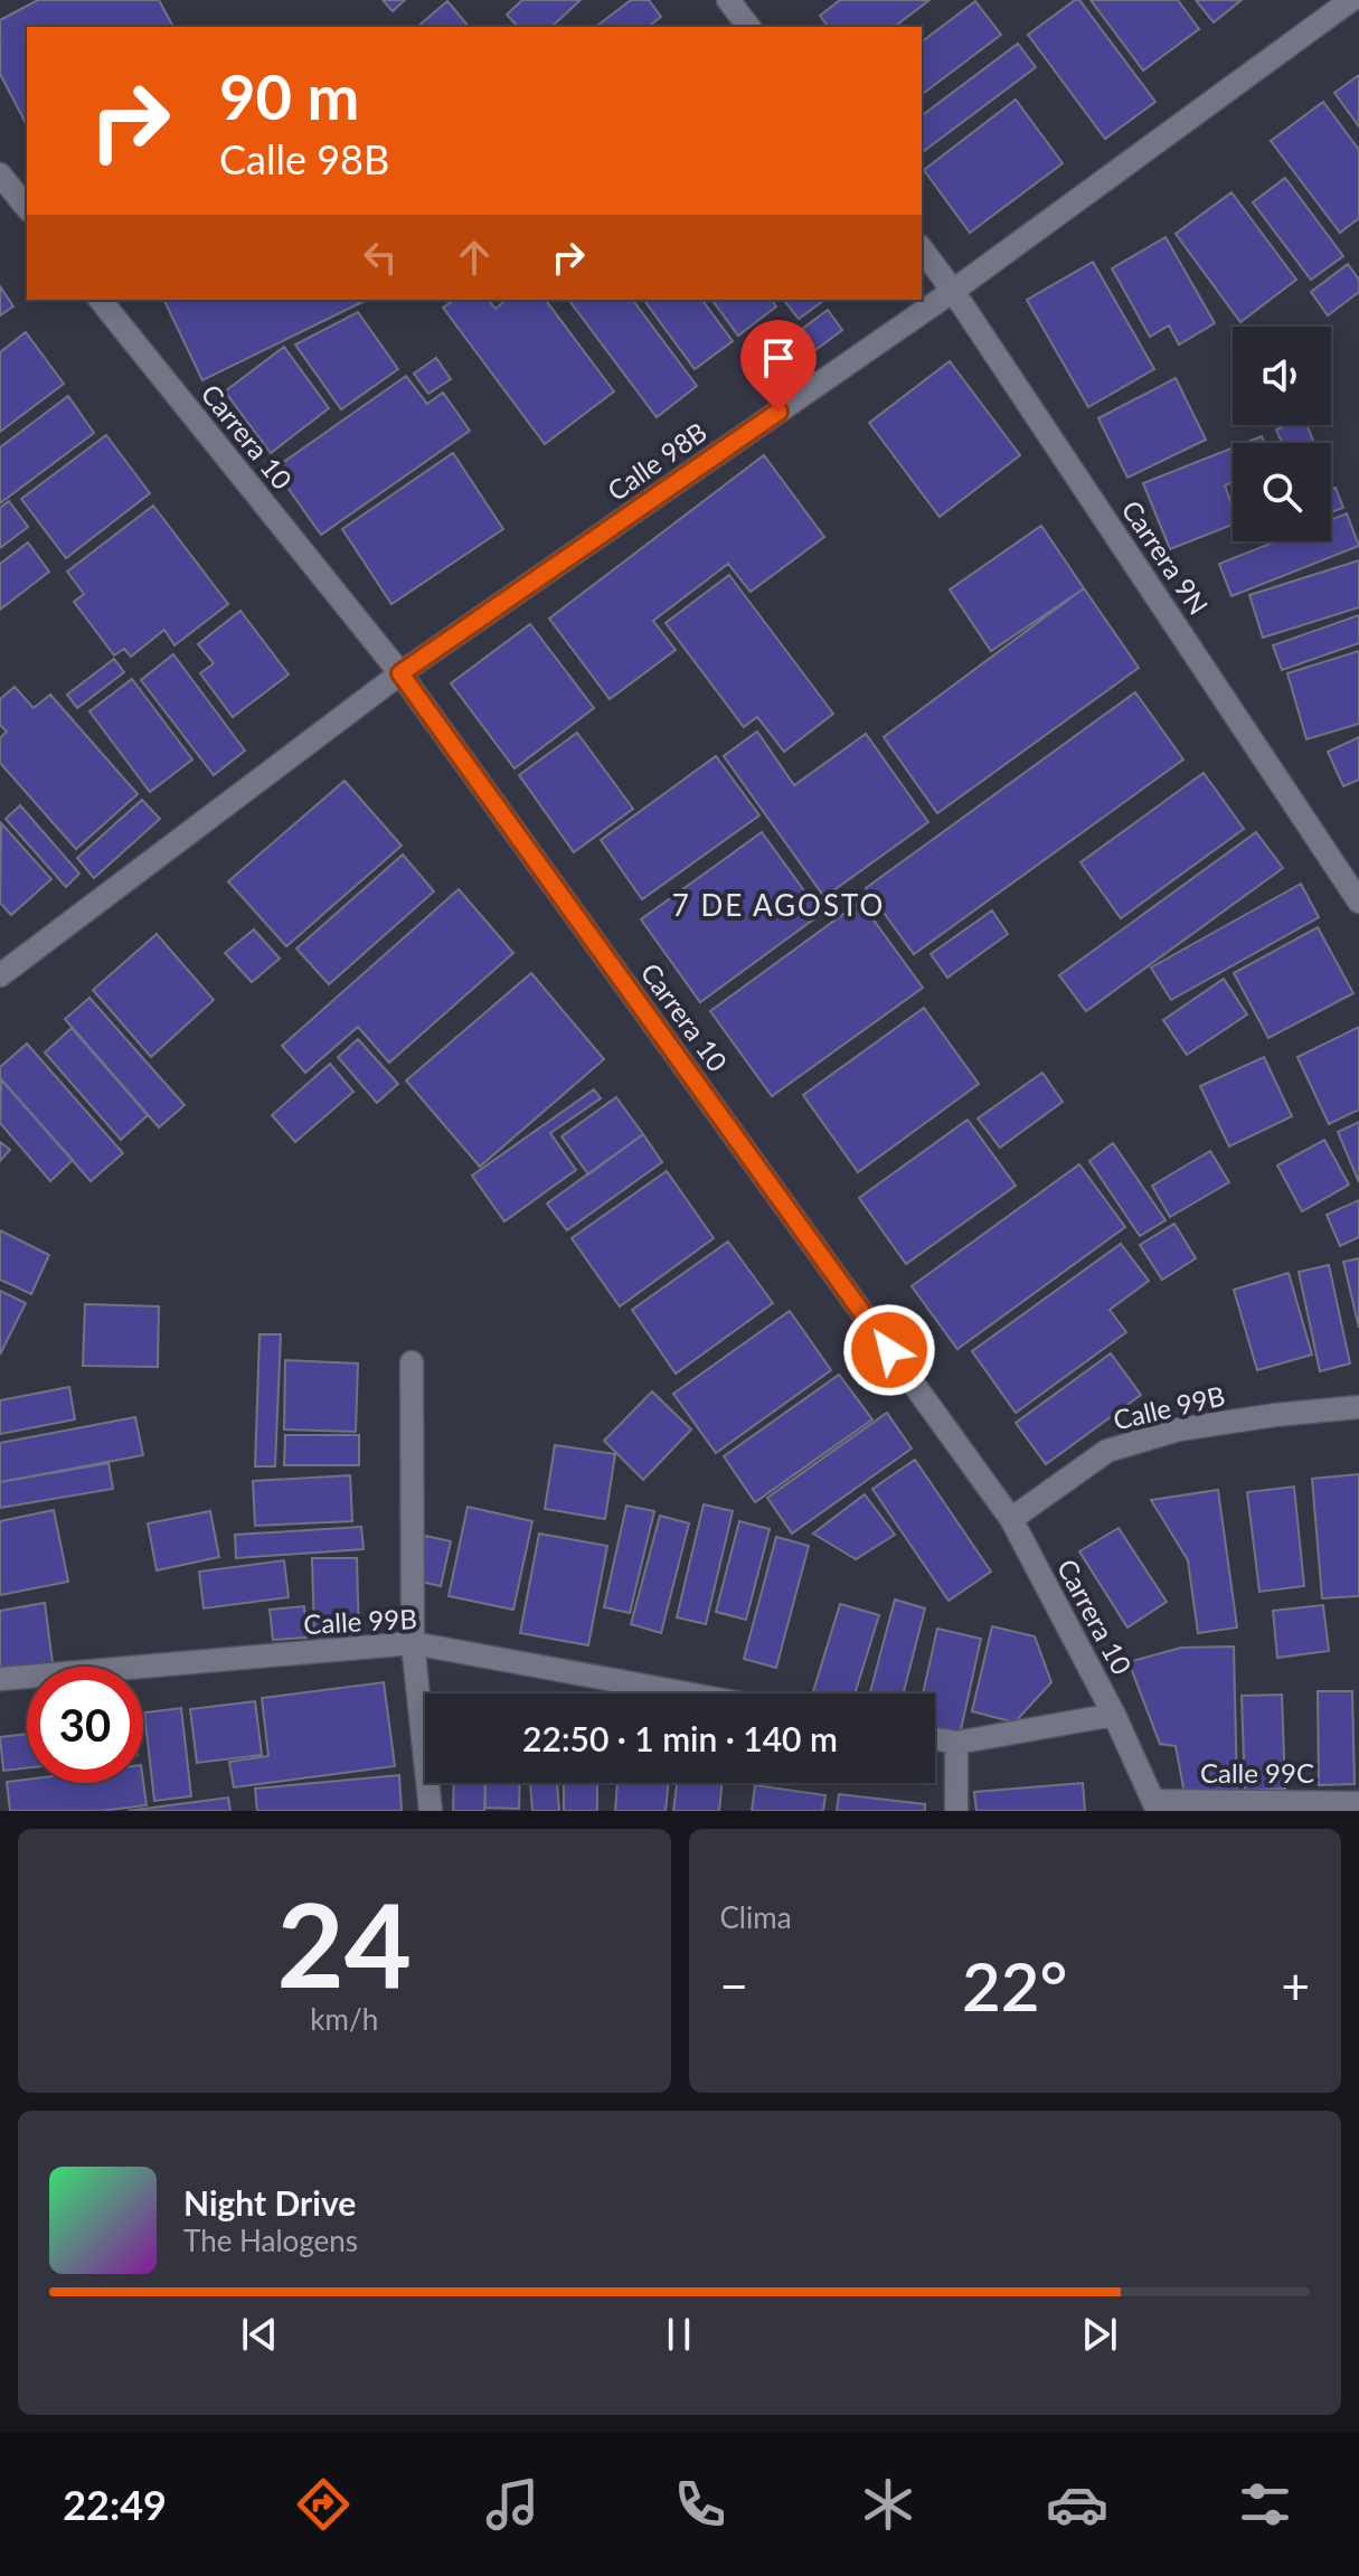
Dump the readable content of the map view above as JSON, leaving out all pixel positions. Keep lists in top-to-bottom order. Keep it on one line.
{"streets":{"street":["Carrera 10","Calle 98B","Carrera 9N","Calle 99B","Calle 99C"]},"crossings":[["Carrera 10","Calle 98B"],["Carrera 10","Calle 99B"],["Carrera 10","Calle 99C"],["Calle 98B","Carrera 9N"]],"districts":["7 DE AGOSTO"],"page":{"turn":["90 m","Calle 98B"],"limit":"30","trip":"22:50 · 1 min · 140 m","tile":[["24","km/h"],"Clima"],"heat":["−","22°","+"],"song":["Night Drive","The Halogens"],"tabs":"22:49"}}
